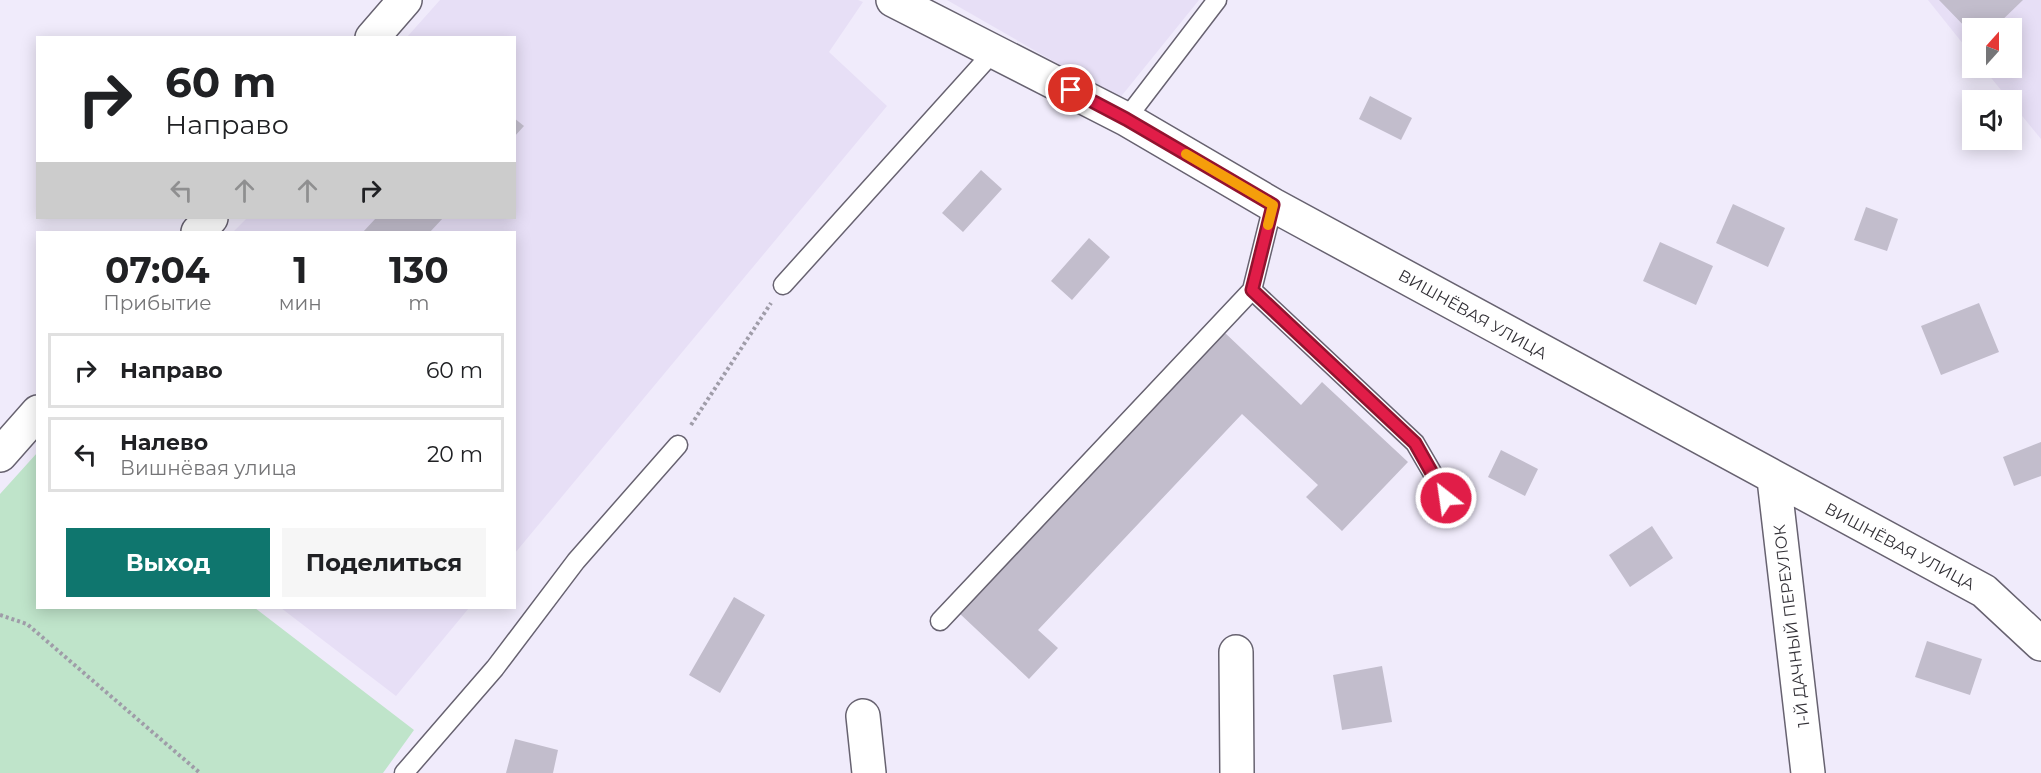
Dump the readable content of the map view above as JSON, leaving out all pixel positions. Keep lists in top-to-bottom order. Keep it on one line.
{"streets":{"street":["ВИШНЁВАЯ УЛИЦА","1-Й ДАЧНЫЙ ПЕРЕУЛОК"]},"crossings":[["ВИШНЁВАЯ УЛИЦА","1-Й ДАЧНЫЙ ПЕРЕУЛОК"]],"north":"top","page":{"turn":["60 m","Направо"],"eta":["07:04","Прибытие","1","мин","130","m"],"list":[{"name":"Направо","value":"60 m"},{"name":"Налево","note":"Вишнёвая улица","value":"20 m"}],"buttons":["Выход","Поделиться"]}}
